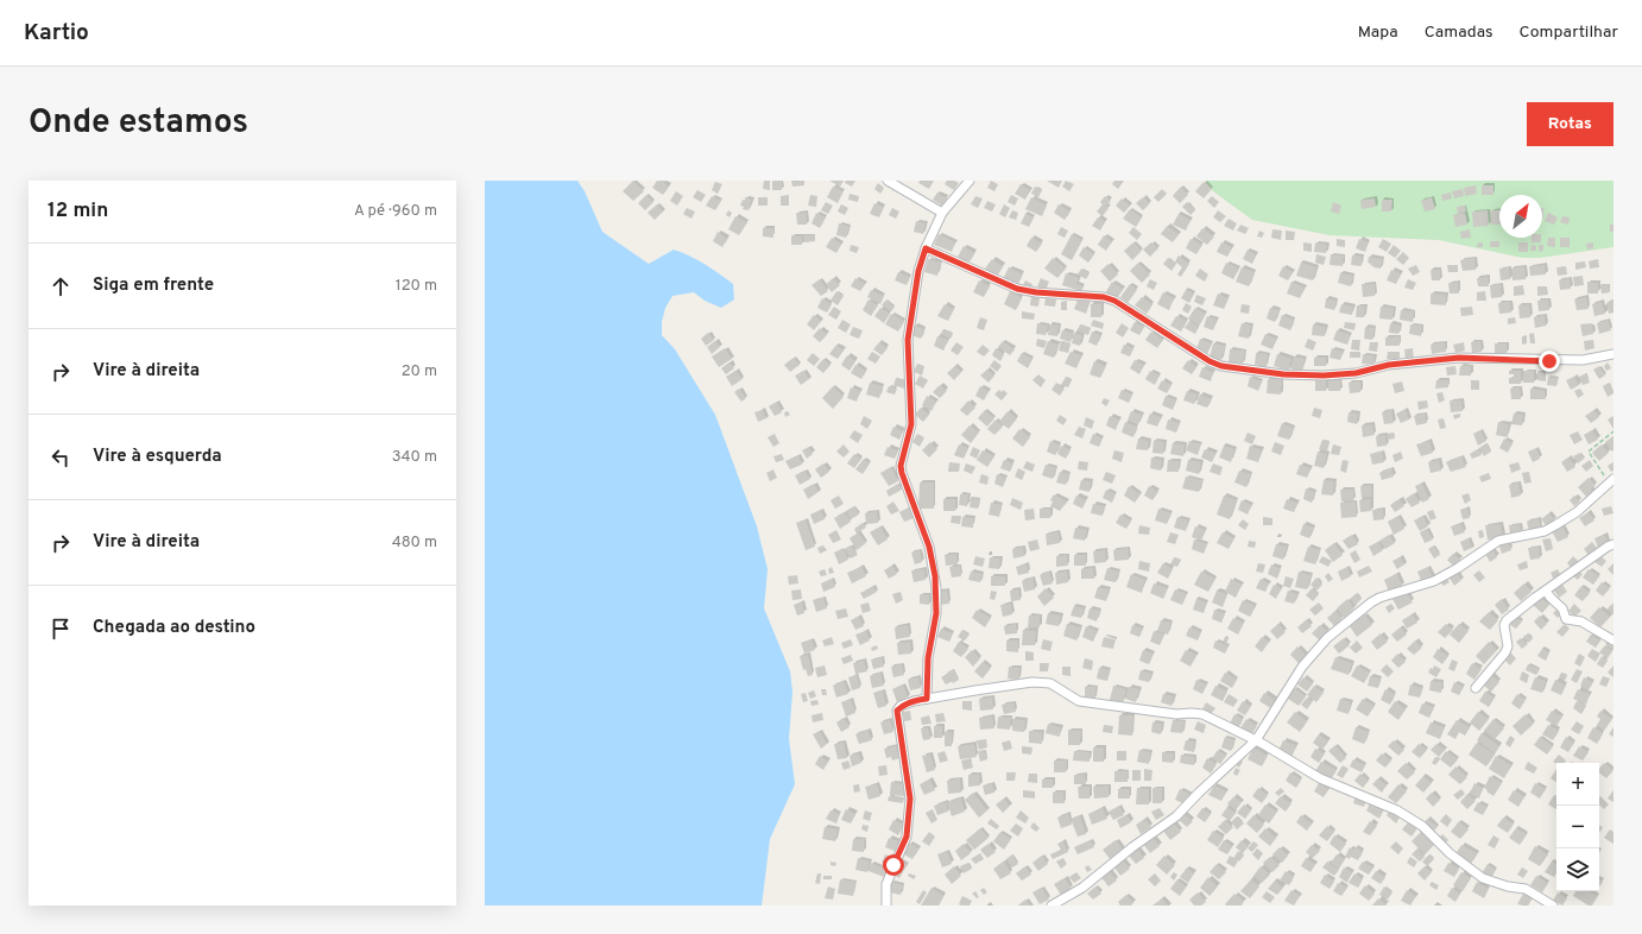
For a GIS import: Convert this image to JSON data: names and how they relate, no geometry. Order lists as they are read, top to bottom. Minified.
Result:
{"north":"top right","page":{"header":"Kartio","nav":["Mapa","Camadas","Compartilhar"],"title":"Onde estamos","buttons":"Rotas","heading":["12 min","A pé · 960 m"],"list":[["Siga em frente","120 m"],["Vire à direita","20 m"],["Vire à esquerda","340 m"],["Vire à direita","480 m"],"Chegada ao destino"],"map_buttons":["+","−"]}}
